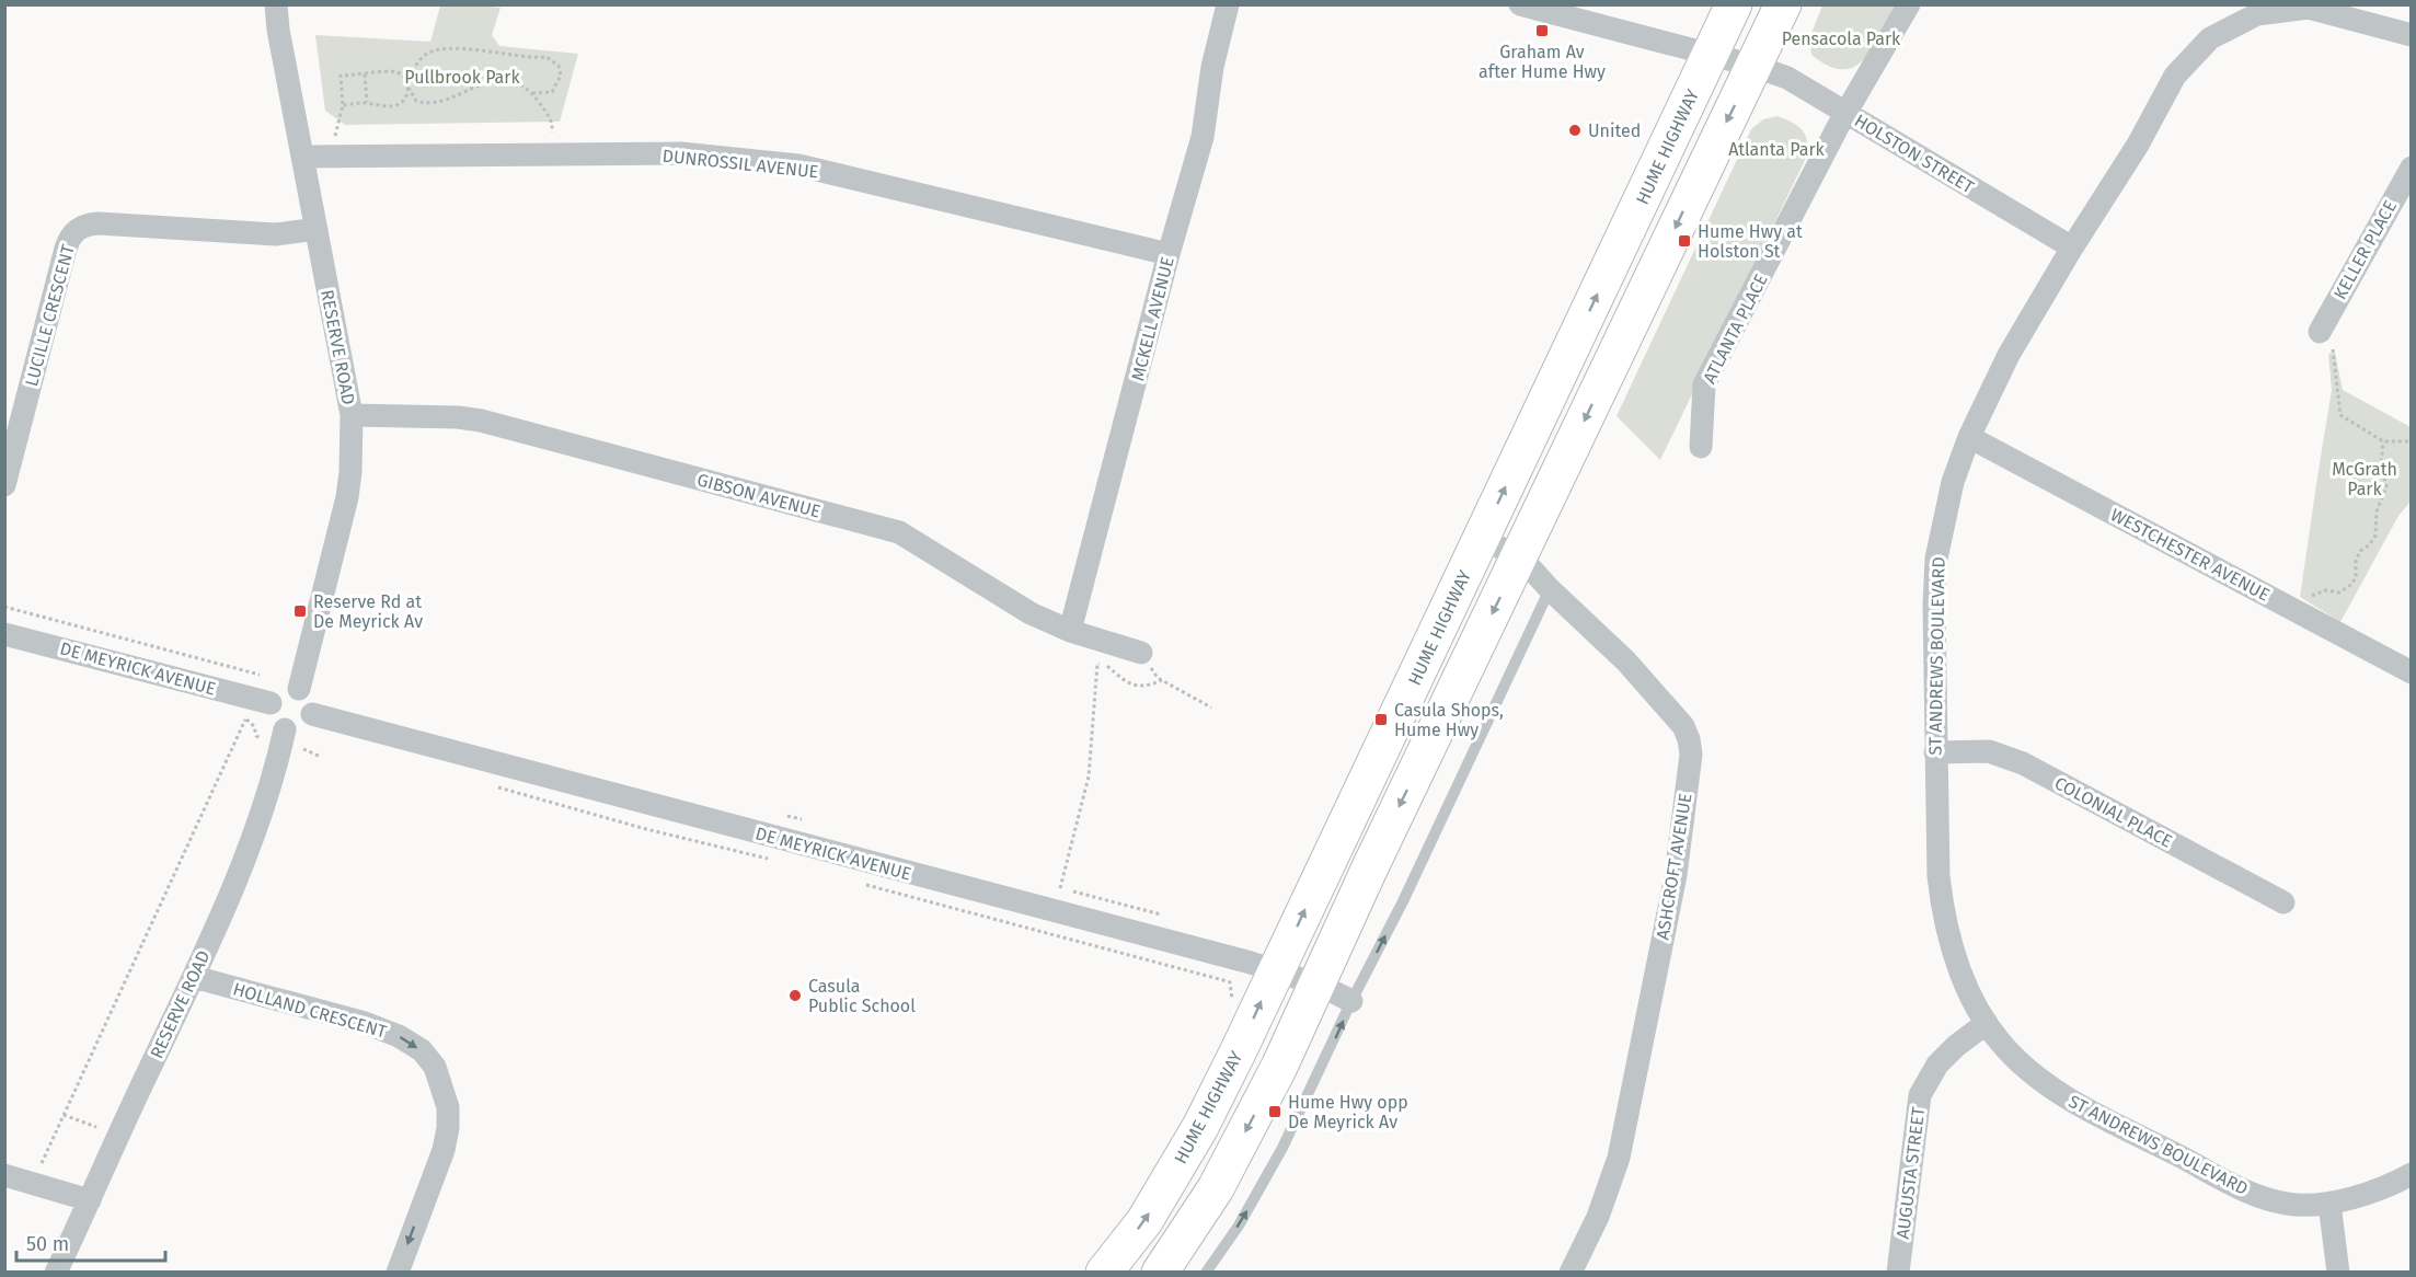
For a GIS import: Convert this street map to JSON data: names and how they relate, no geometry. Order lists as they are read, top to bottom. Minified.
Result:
{"streets":{"highway":["HUME HIGHWAY"],"street":["HOLSTON STREET","DUNROSSIL AVENUE","KELLER PLACE","LUCILLE CRESCENT","MCKELL AVENUE","ATLANTA PLACE","RESERVE ROAD","GIBSON AVENUE","WESTCHESTER AVENUE","ST ANDREWS BOULEVARD","DE MEYRICK AVENUE","COLONIAL PLACE","ASHCROFT AVENUE","HOLLAND CRESCENT","AUGUSTA STREET"]},"crossings":[["HUME HIGHWAY","HOLSTON STREET"],["HUME HIGHWAY","DE MEYRICK AVENUE"],["HUME HIGHWAY","ASHCROFT AVENUE"],["HOLSTON STREET","ATLANTA PLACE"],["HOLSTON STREET","ST ANDREWS BOULEVARD"],["DUNROSSIL AVENUE","MCKELL AVENUE"],["DUNROSSIL AVENUE","RESERVE ROAD"],["LUCILLE CRESCENT","RESERVE ROAD"],["MCKELL AVENUE","GIBSON AVENUE"],["RESERVE ROAD","GIBSON AVENUE"],["RESERVE ROAD","DE MEYRICK AVENUE"],["RESERVE ROAD","HOLLAND CRESCENT"],["WESTCHESTER AVENUE","ST ANDREWS BOULEVARD"],["ST ANDREWS BOULEVARD","COLONIAL PLACE"],["ST ANDREWS BOULEVARD","AUGUSTA STREET"]],"parks":["Pensacola Park","Pullbrook Park","Atlanta Park","McGrath Park"],"places":{"transit":["Graham Av after Hume Hwy","Hume Hwy at Holston St","Reserve Rd at De Meyrick Av","Casula Shops, Hume Hwy","Hume Hwy opp De Meyrick Av"],"other":["United","Casula Public School"]},"scale_bar":"50 m"}
